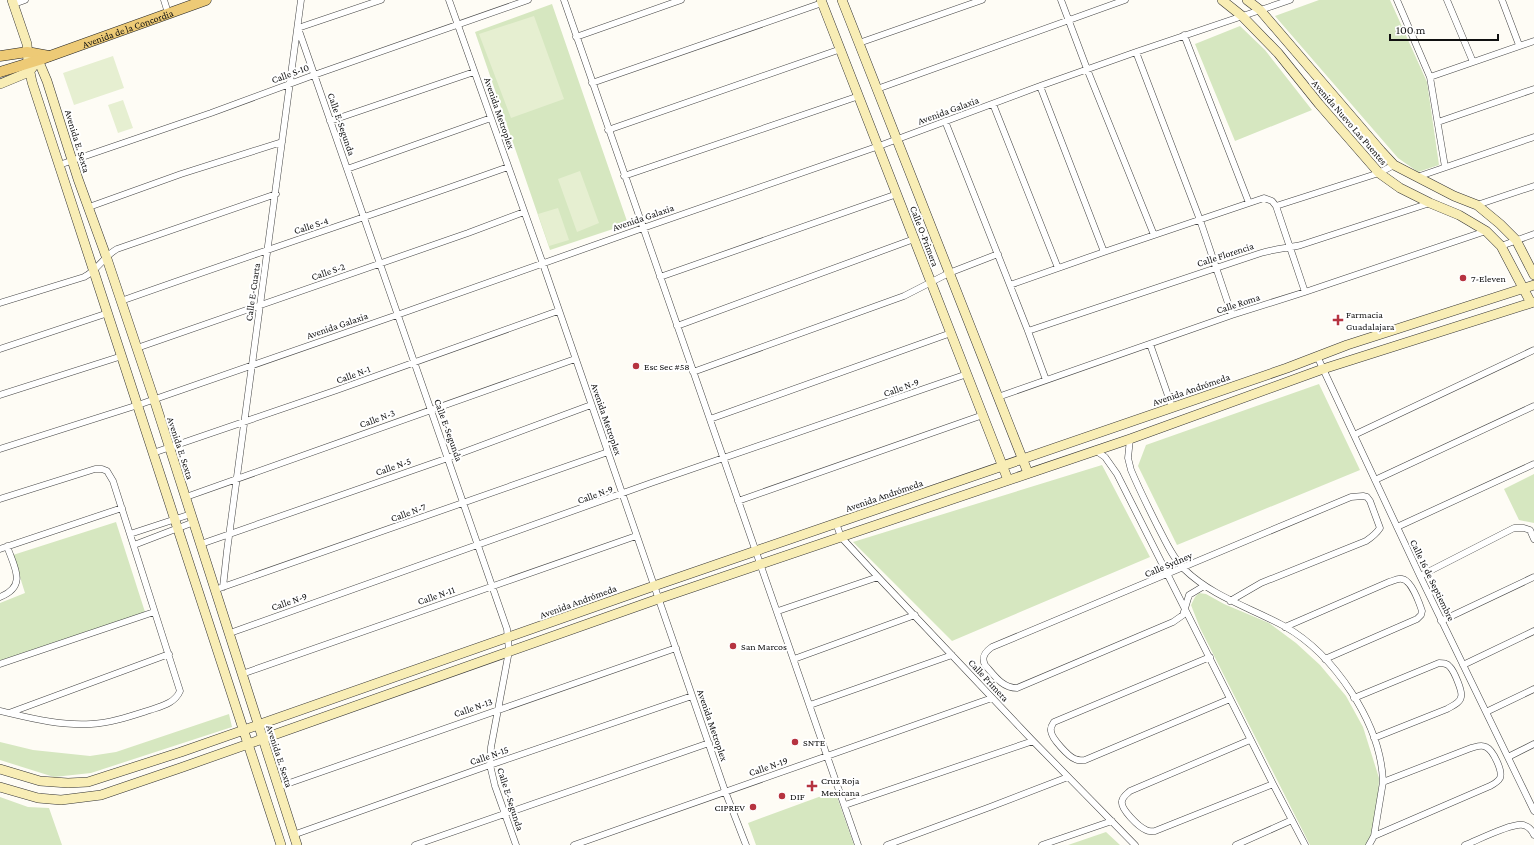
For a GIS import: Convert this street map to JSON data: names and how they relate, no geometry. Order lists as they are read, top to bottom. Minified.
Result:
{"streets":{"main road":["Avenida de la Concordia"],"street":["Calle S-10","Avenida Galaxia","Avenida Metroplex","Avenida Nuevo Las Puentes","Calle E-Segunda","Avenida E. Sexta","Calle S-4","Calle O-Primera","Calle Florencia","Calle S-2","Calle E-Cuarta","Calle Roma","Calle N-1","Calle N-9","Avenida Andrómeda","Calle N-3","Calle N-5","Calle N-7","Calle Sydney","Calle 16 de Septiembre","Calle N-11","Calle Primera","Calle N-13","Calle N-15","Calle N-19"]},"crossings":[["Avenida de la Concordia","Avenida E. Sexta"],["Calle S-10","Avenida Metroplex"],["Calle S-10","Calle E-Segunda"],["Calle S-10","Avenida E. Sexta"],["Calle S-10","Calle E-Cuarta"],["Avenida Galaxia","Avenida Metroplex"],["Avenida Galaxia","Avenida Nuevo Las Puentes"],["Avenida Galaxia","Calle E-Segunda"],["Avenida Galaxia","Avenida E. Sexta"],["Avenida Galaxia","Calle O-Primera"],["Avenida Galaxia","Calle E-Cuarta"],["Avenida Metroplex","Calle S-4"],["Avenida Metroplex","Calle S-2"],["Avenida Metroplex","Calle N-1"],["Avenida Metroplex","Calle N-9"],["Avenida Metroplex","Avenida Andrómeda"],["Avenida Metroplex","Calle N-3"],["Avenida Metroplex","Calle N-5"],["Avenida Metroplex","Calle N-7"],["Avenida Metroplex","Calle N-11"],["Avenida Metroplex","Calle N-13"],["Avenida Metroplex","Calle N-15"],["Avenida Metroplex","Calle N-19"],["Avenida Nuevo Las Puentes","Calle Florencia"],["Avenida Nuevo Las Puentes","Calle Roma"],["Avenida Nuevo Las Puentes","Avenida Andrómeda"],["Calle E-Segunda","Calle S-4"],["Calle E-Segunda","Calle S-2"],["Calle E-Segunda","Calle E-Cuarta"],["Calle E-Segunda","Calle N-1"],["Calle E-Segunda","Calle N-9"],["Calle E-Segunda","Avenida Andrómeda"],["Calle E-Segunda","Calle N-3"],["Calle E-Segunda","Calle N-5"],["Calle E-Segunda","Calle N-7"],["Calle E-Segunda","Calle N-11"],["Calle E-Segunda","Calle N-13"],["Calle E-Segunda","Calle N-15"],["Avenida E. Sexta","Calle S-4"],["Avenida E. Sexta","Calle S-2"],["Avenida E. Sexta","Calle E-Cuarta"],["Avenida E. Sexta","Calle N-1"],["Avenida E. Sexta","Calle N-9"],["Avenida E. Sexta","Avenida Andrómeda"],["Avenida E. Sexta","Calle N-3"],["Avenida E. Sexta","Calle N-5"],["Avenida E. Sexta","Calle N-7"],["Avenida E. Sexta","Calle N-11"],["Avenida E. Sexta","Calle N-13"],["Avenida E. Sexta","Calle N-15"],["Calle S-4","Calle E-Cuarta"],["Calle O-Primera","Calle Roma"],["Calle O-Primera","Calle N-9"],["Calle O-Primera","Avenida Andrómeda"],["Calle S-2","Calle E-Cuarta"],["Calle E-Cuarta","Calle N-1"],["Calle E-Cuarta","Calle N-3"],["Calle E-Cuarta","Calle N-5"],["Calle E-Cuarta","Calle N-7"],["Avenida Andrómeda","Calle 16 de Septiembre"],["Avenida Andrómeda","Calle Primera"],["Calle Primera","Calle N-19"]],"places":{"other":["7-Eleven","Esc Sec #58","San Marcos","SNTE","DIF","CIPREV"],"health":["Farmacia Guadalajara","Cruz Roja Mexicana"]},"scale_bar":"100 m"}
